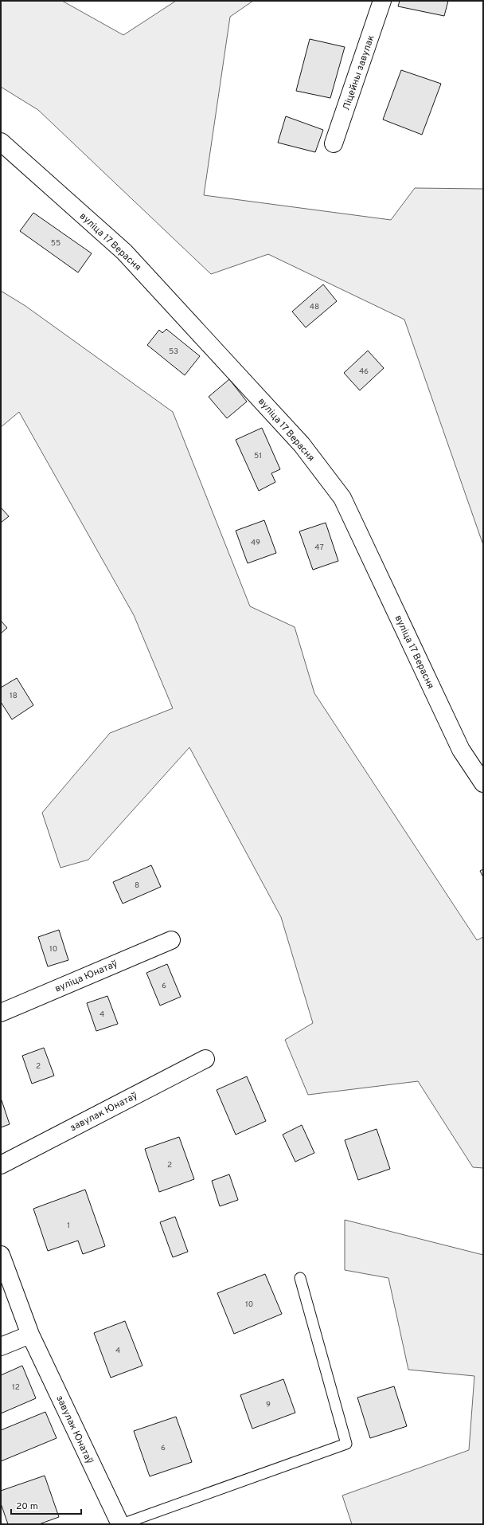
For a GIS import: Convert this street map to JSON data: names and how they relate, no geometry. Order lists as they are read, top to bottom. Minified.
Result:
{"streets":{"street":["Ліцейны завулак","вуліца 17 Верасня","вуліца Юнатаў","завулак Юнатаў"]},"house_numbers":["55","48","53","46","51","49","47","18","8","10","6","4","2","2","1","10","4","12","9","6"],"scale_bar":"20 m"}
